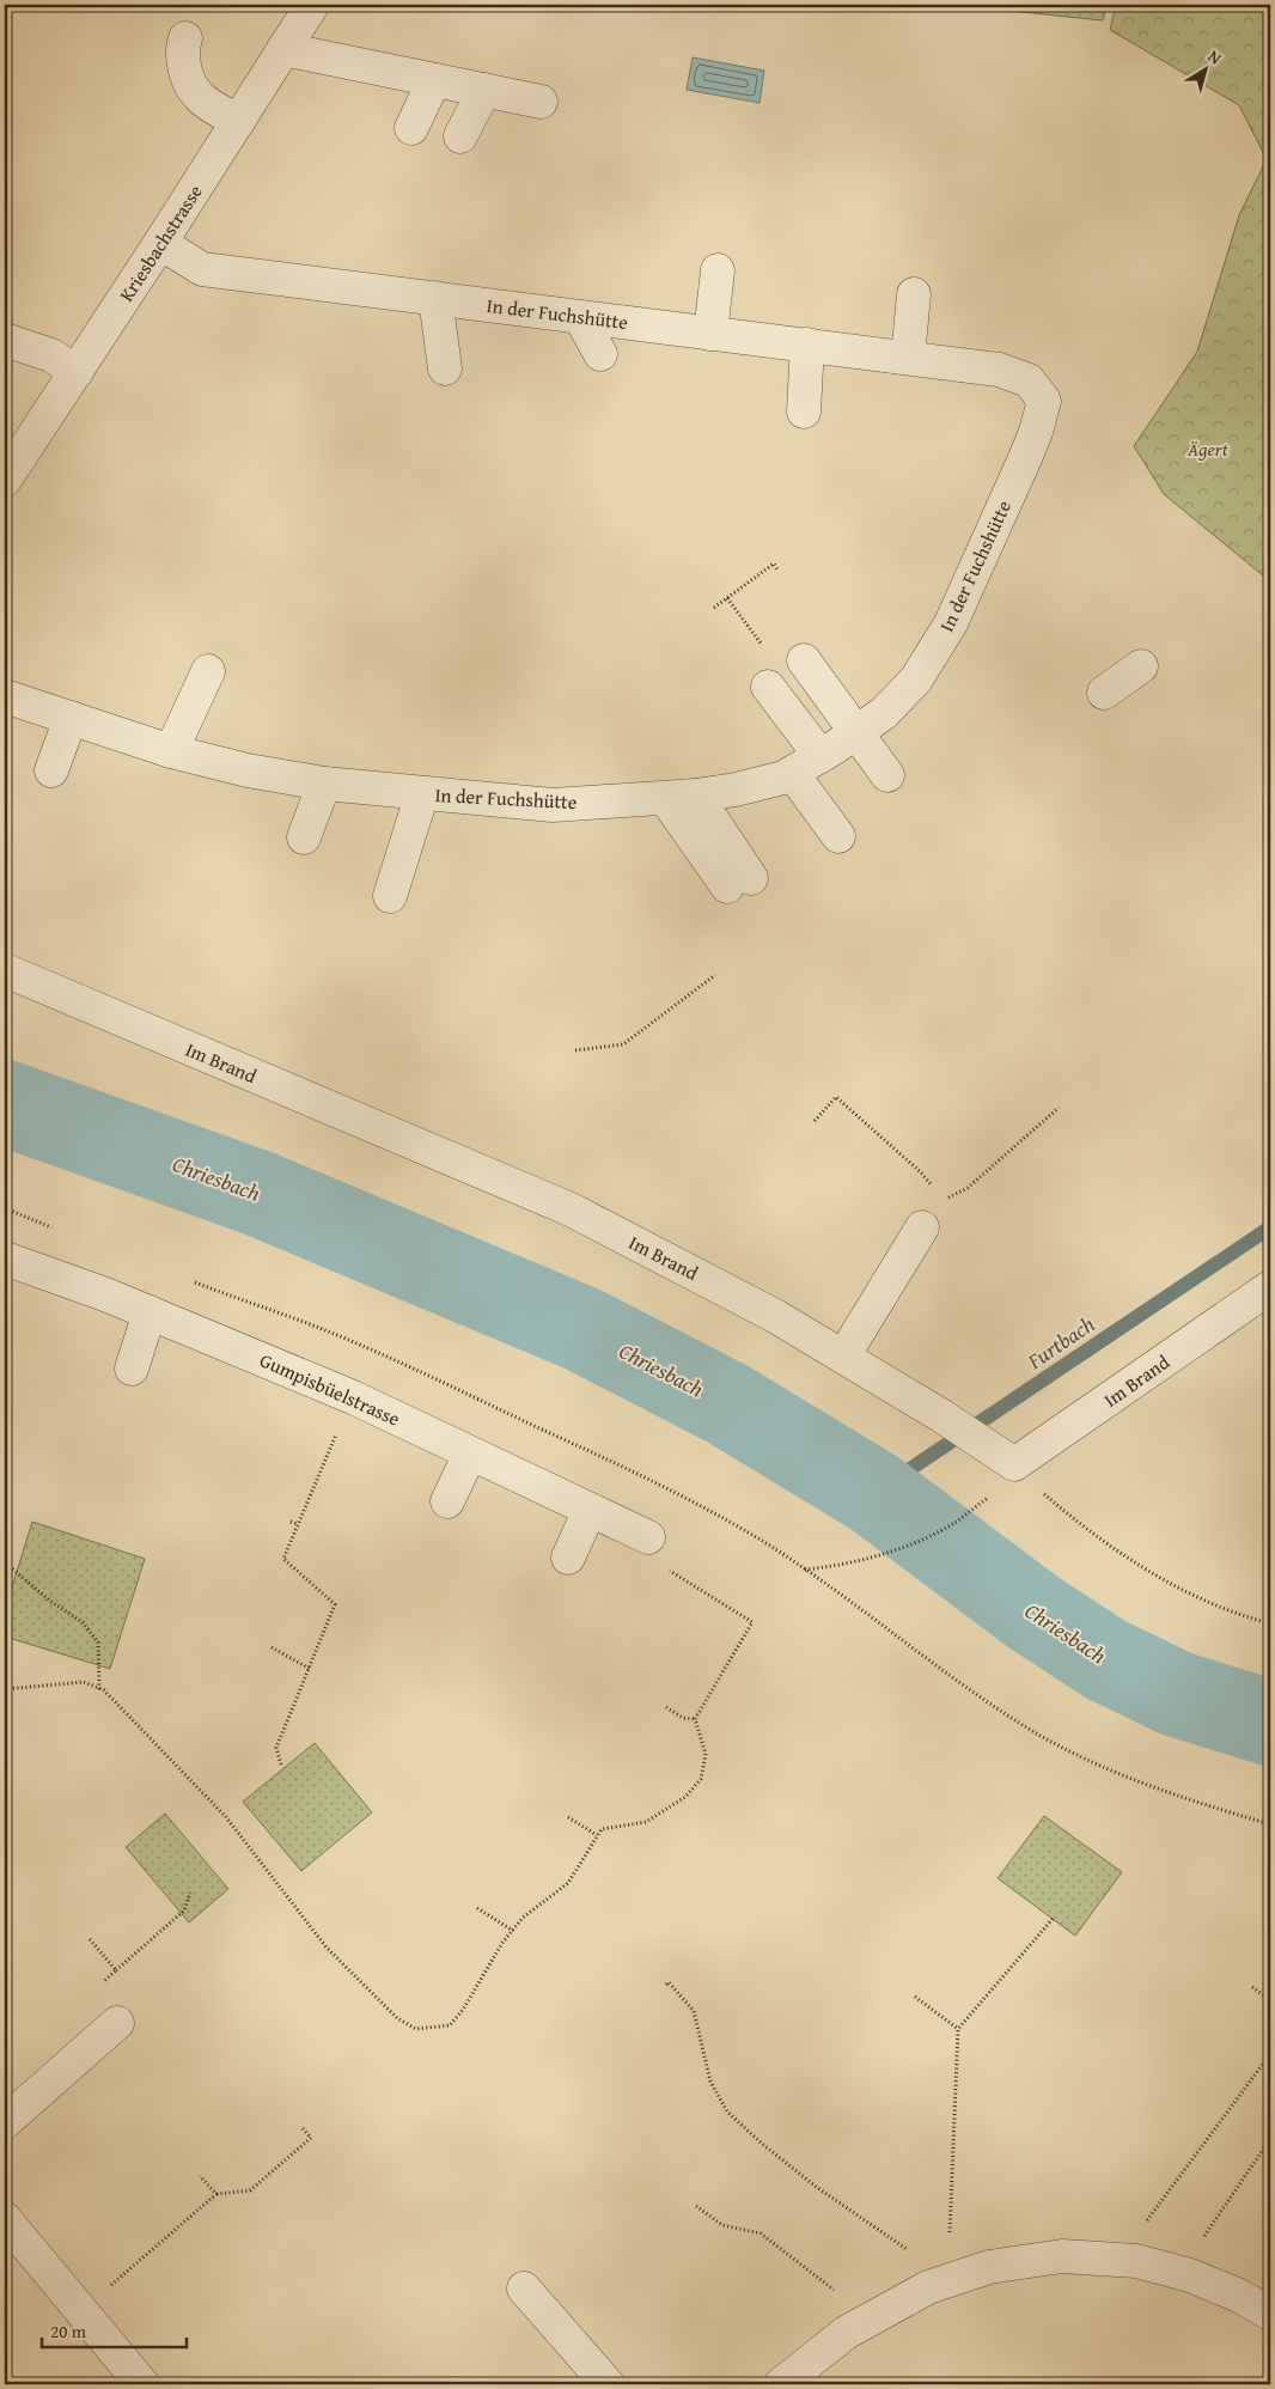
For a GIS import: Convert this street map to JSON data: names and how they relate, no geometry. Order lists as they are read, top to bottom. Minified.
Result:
{"streets":{"street":["Kriesbachstrasse","In der Fuchshütte","Im Brand","Gumpisbüelstrasse"]},"crossings":[["Kriesbachstrasse","In der Fuchshütte"]],"water":["Chriesbach","Furtbach"],"parks":["Ägert"],"scale_bar":"20 m","north":"top right"}
